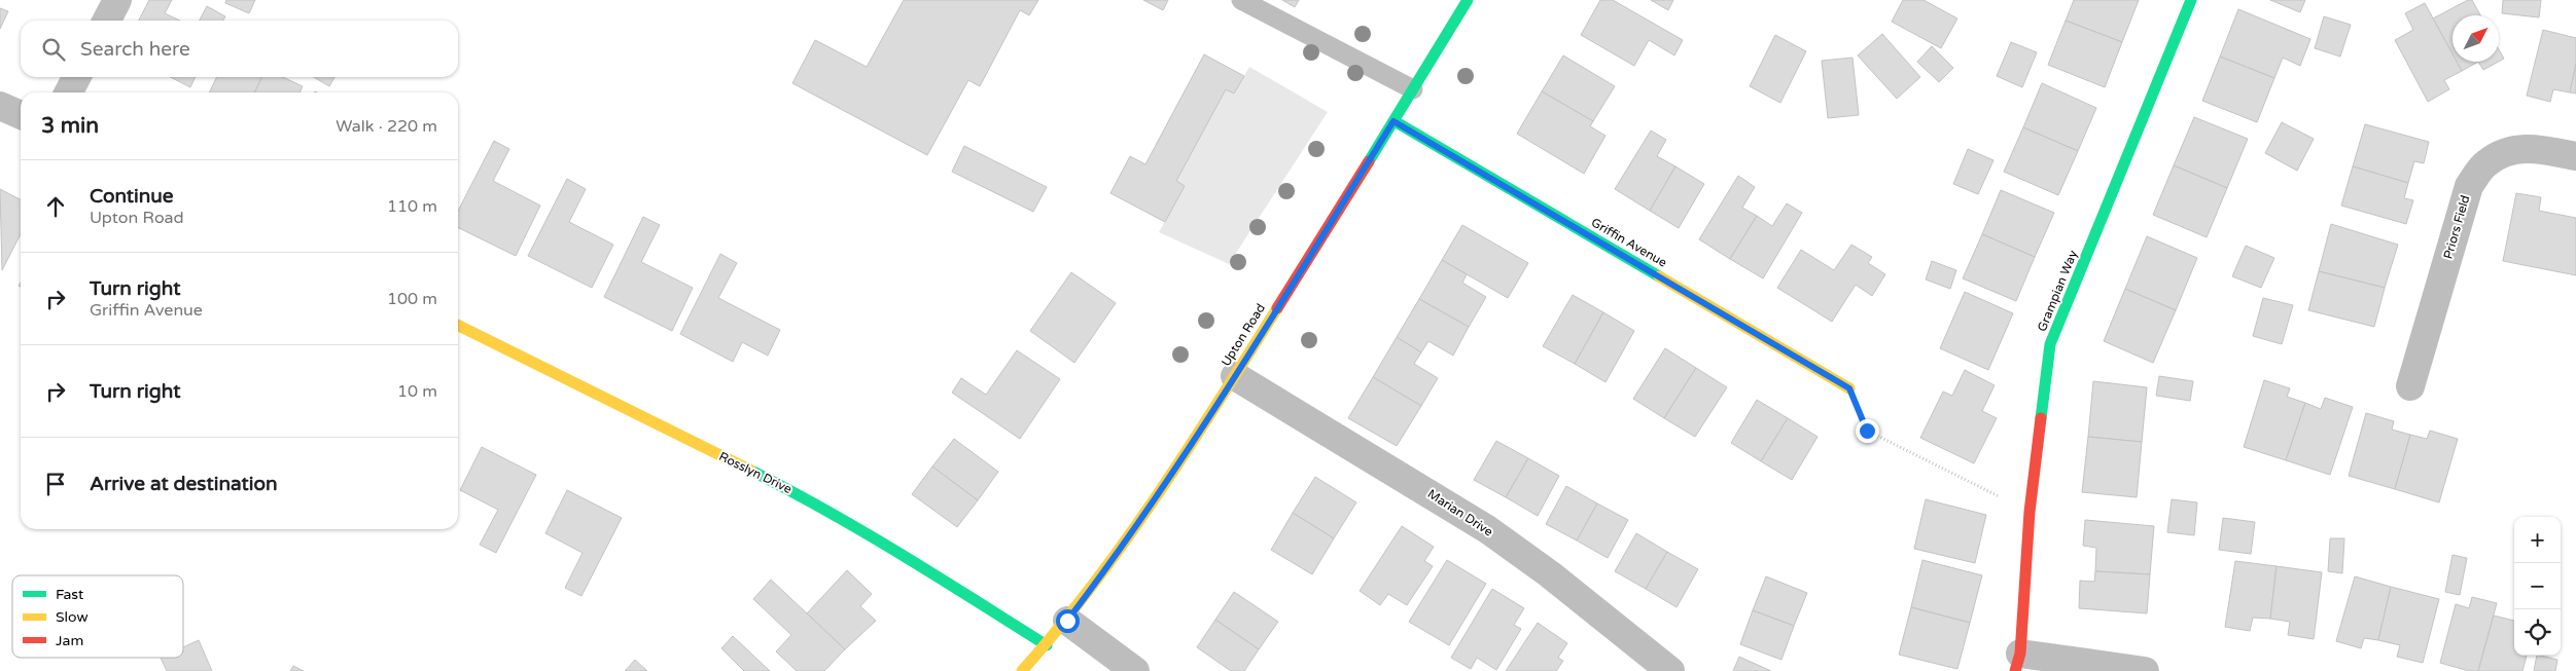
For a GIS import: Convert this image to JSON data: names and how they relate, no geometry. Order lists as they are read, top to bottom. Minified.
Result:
{"streets":{"street":["Priors Field","Griffin Avenue","Grampian Way","Upton Road","Rosslyn Drive","Marian Drive"]},"crossings":[["Griffin Avenue","Upton Road"],["Upton Road","Rosslyn Drive"],["Upton Road","Marian Drive"]],"legend":["Fast","Slow","Jam"],"north":"top right","page":{"search":"Search here","heading":["3 min","Walk · 220 m"],"list":[["Continue","Upton Road","110 m"],["Turn right","Griffin Avenue","100 m"],["Turn right","10 m"],"Arrive at destination"],"map_buttons":["+","−"]}}
